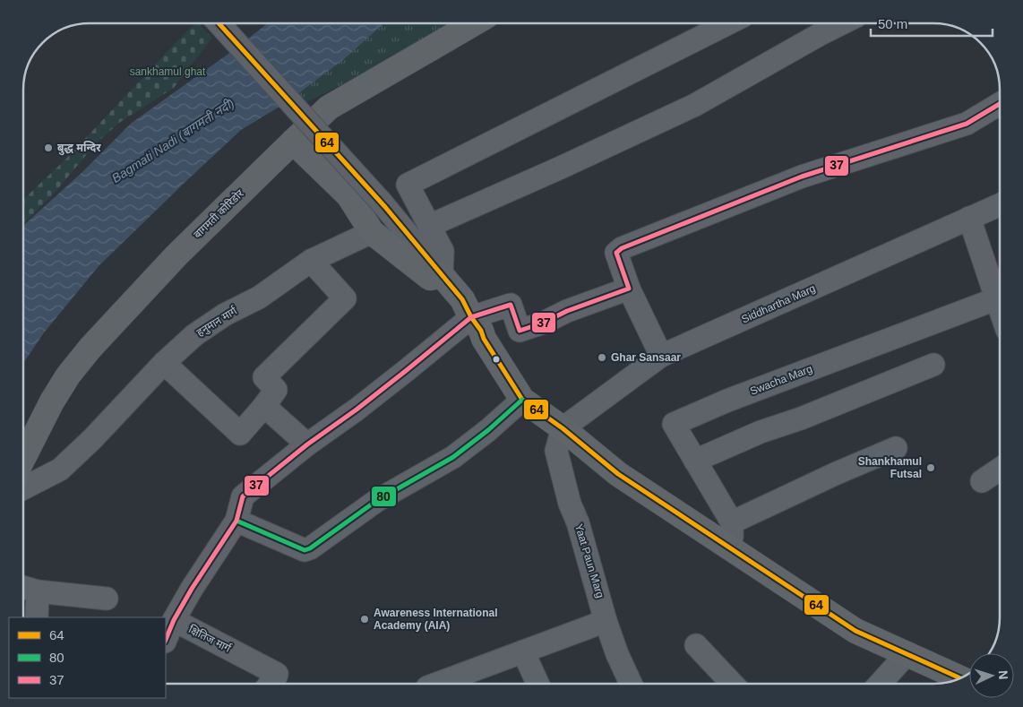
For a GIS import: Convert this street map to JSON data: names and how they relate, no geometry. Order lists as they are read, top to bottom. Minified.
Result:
{"streets":{"main road":["बागमती कोरिडोर"],"street":["Siddhartha Marg","हनुमान मार्ग","Swacha Marg","Yaat Paun Marg","क्षितिज मार्ग"]},"crossings":[["Siddhartha Marg","Yaat Paun Marg"]],"water":["Bagmati Nadi (बागमती नदी)"],"parks":["sankhamul ghat"],"places":["बुद्ध मन्दिर","Ghar Sansaar","Shankhamul Futsal","Awareness International Academy (AIA)"],"lines":["transit line 64","transit line 37","transit line 80"],"legend":["64","80","37"],"scale_bar":"50 m","north":"right"}
